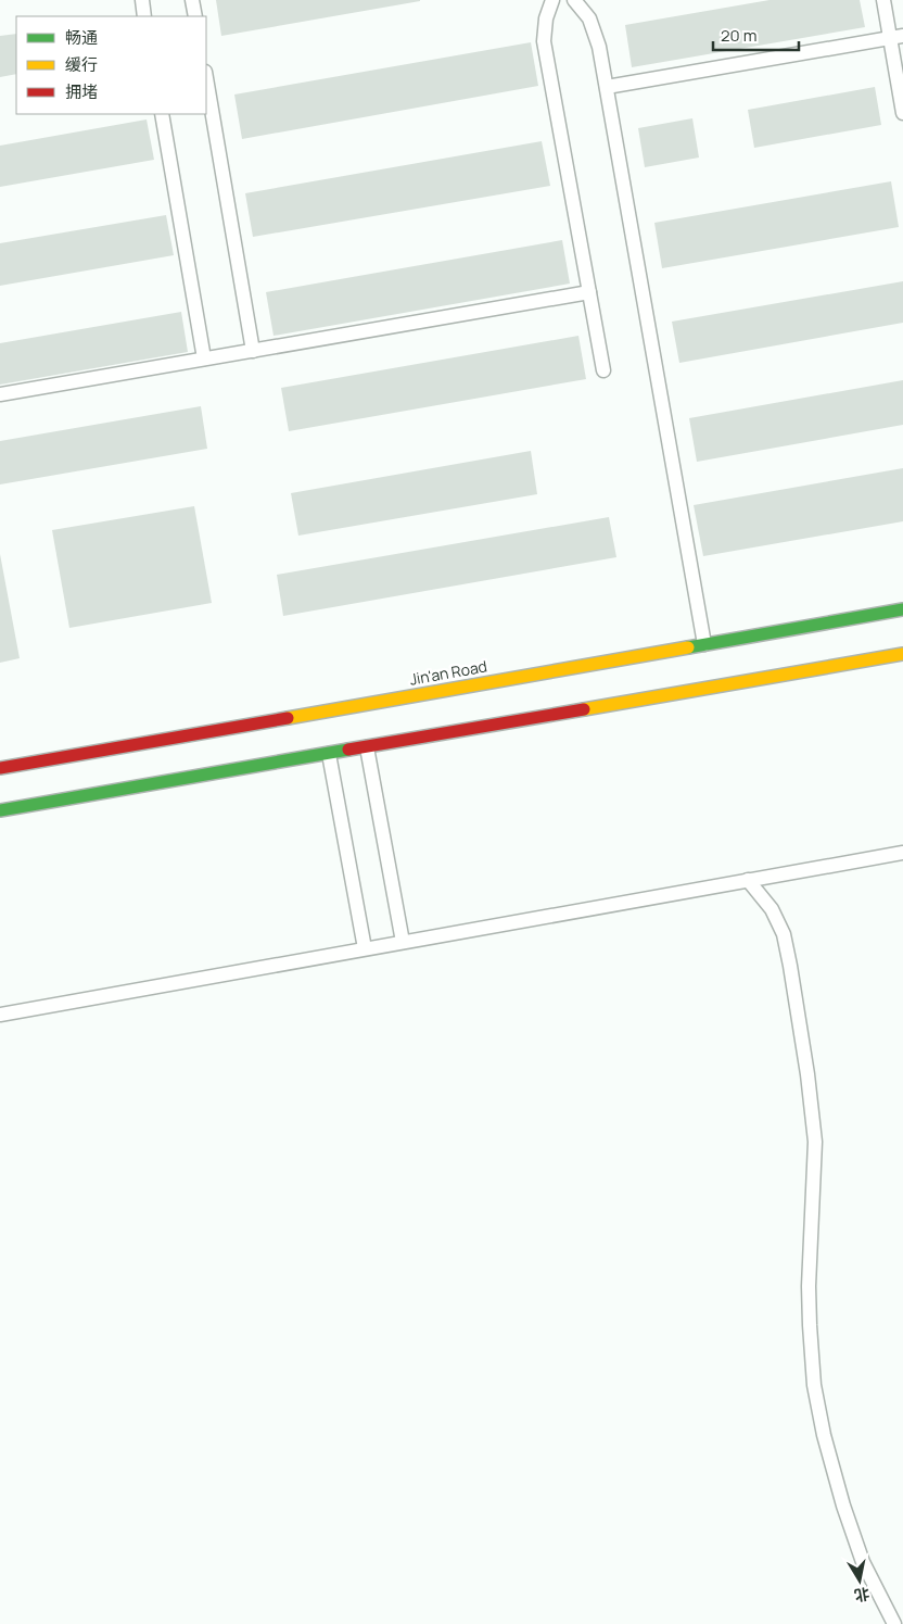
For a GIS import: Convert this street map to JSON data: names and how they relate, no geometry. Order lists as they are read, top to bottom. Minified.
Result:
{"streets":{"main road":["Jin'an Road"]},"legend":["畅通","缓行","拥堵"],"scale_bar":"20 m","north":"bottom"}
